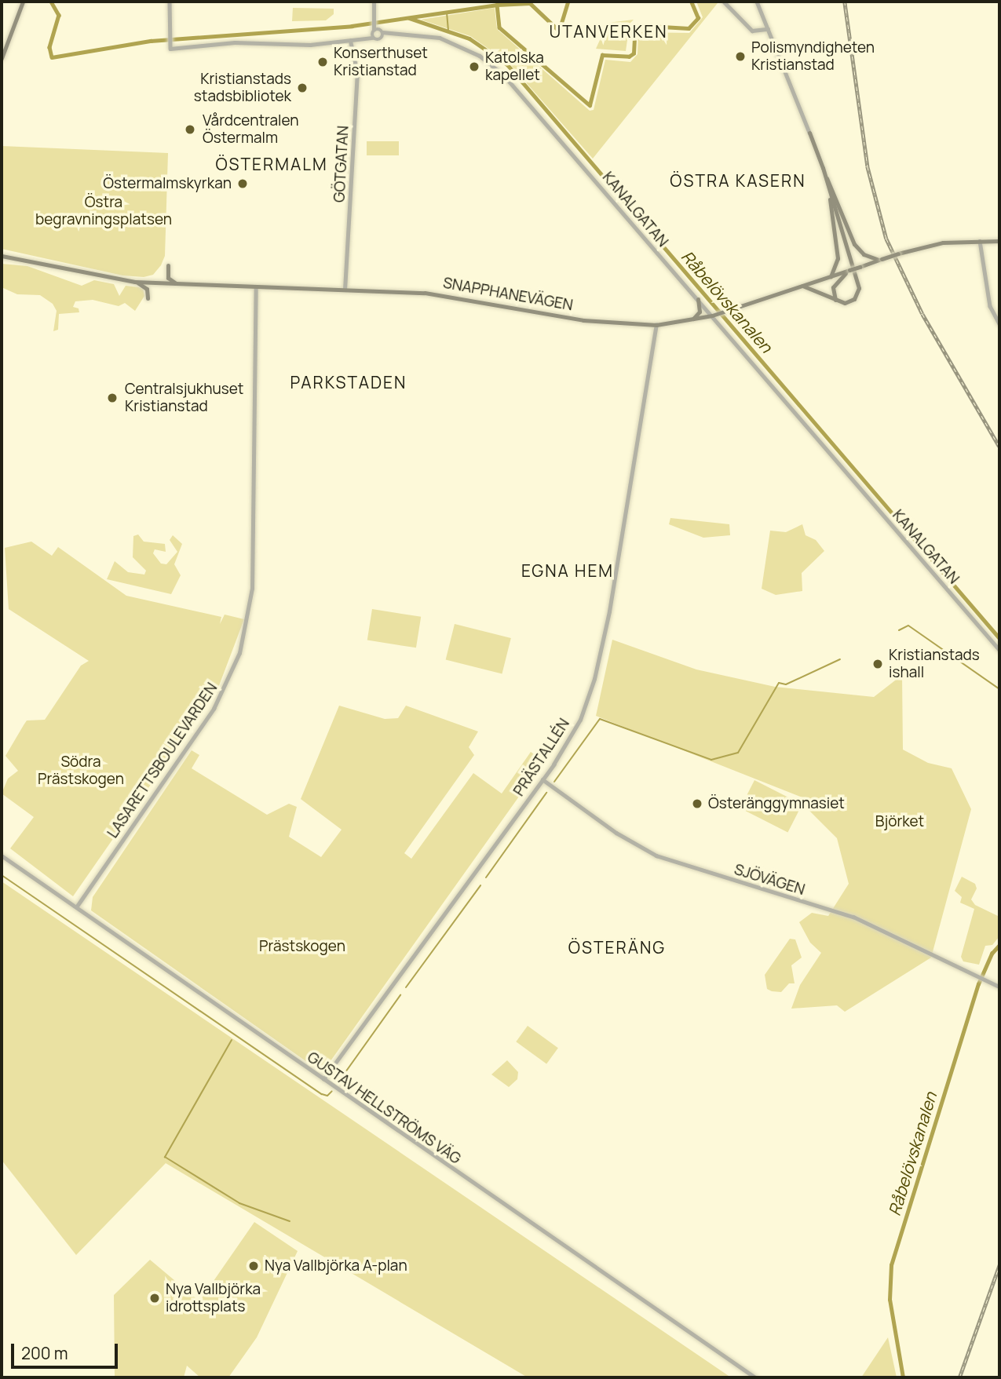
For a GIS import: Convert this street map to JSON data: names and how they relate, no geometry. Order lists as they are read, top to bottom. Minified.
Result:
{"streets":{"main road":["SNAPPHANEVÄGEN"],"street":["GÖTGATAN","KANALGATAN","PRÄSTALLÉN","LASARETTSBOULEVARDEN","SJÖVÄGEN","GUSTAV HELLSTRÖMS VÄG"]},"crossings":[["GÖTGATAN","SNAPPHANEVÄGEN"],["KANALGATAN","SNAPPHANEVÄGEN"],["SNAPPHANEVÄGEN","PRÄSTALLÉN"],["SNAPPHANEVÄGEN","LASARETTSBOULEVARDEN"],["PRÄSTALLÉN","SJÖVÄGEN"],["PRÄSTALLÉN","GUSTAV HELLSTRÖMS VÄG"],["LASARETTSBOULEVARDEN","GUSTAV HELLSTRÖMS VÄG"]],"districts":["UTANVERKEN","ÖSTERMALM","ÖSTRA KASERN","PARKSTADEN","EGNA HEM","ÖSTERÄNG"],"water":["Råbelövskanalen"],"parks":["Östra begravningsplatsen","Södra Prästskogen","Björket","Prästskogen"],"places":["Polismyndigheten Kristianstad","Konserthuset Kristianstad","Katolska kapellet","Kristianstads stadsbibliotek","Vårdcentralen Östermalm","Östermalmskyrkan","Centralsjukhuset Kristianstad","Kristianstads ishall","Österänggymnasiet","Nya Vallbjörka A-plan","Nya Vallbjörka idrottsplats"],"scale_bar":"200 m"}
